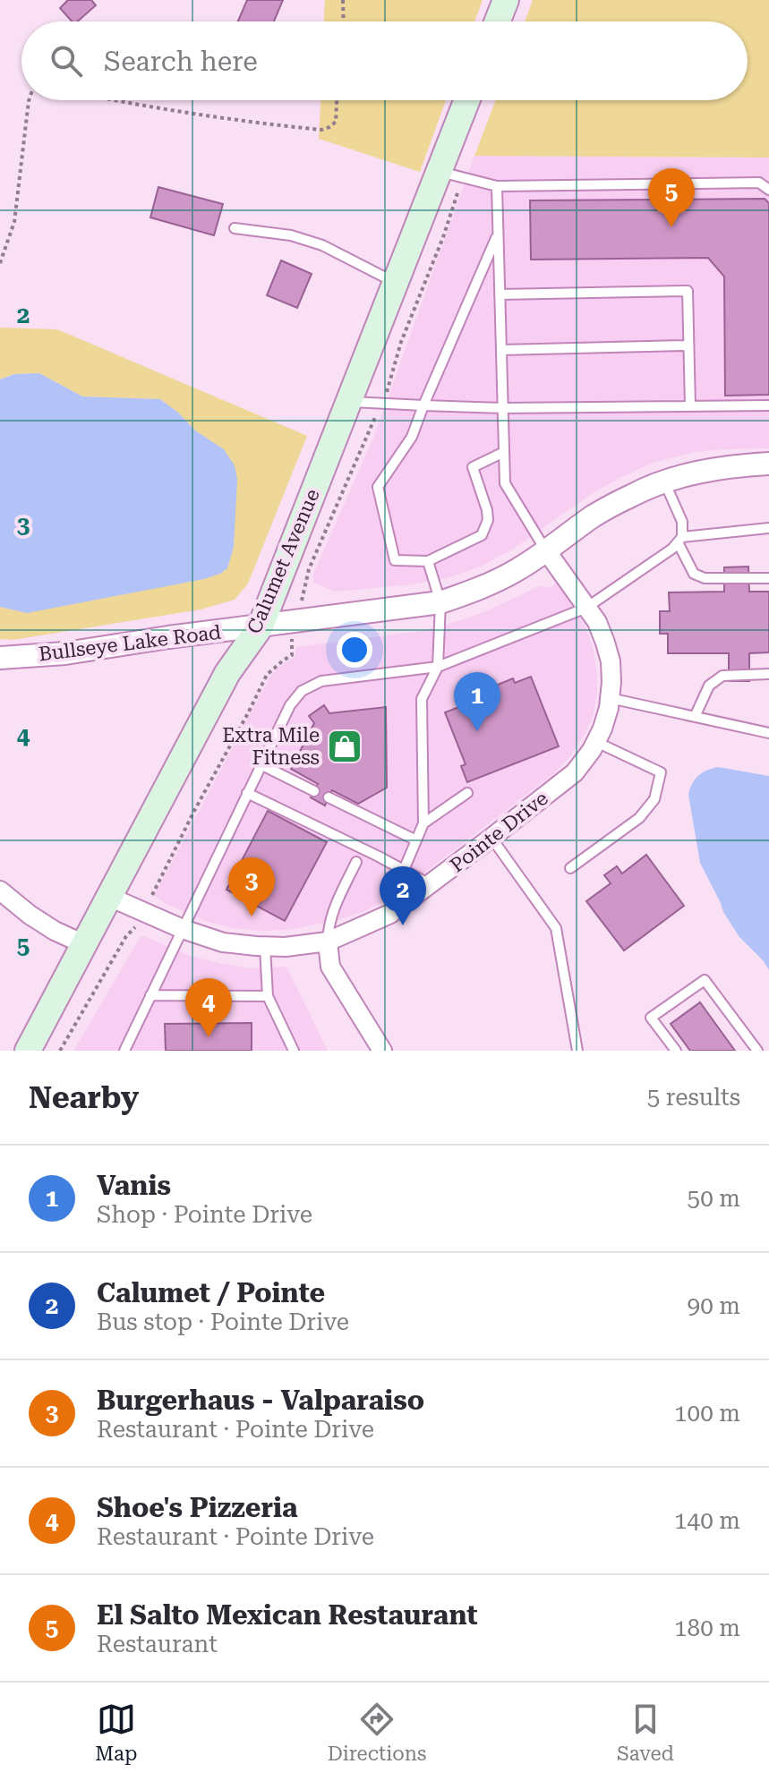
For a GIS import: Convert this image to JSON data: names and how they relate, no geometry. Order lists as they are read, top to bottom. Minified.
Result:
{"streets":{"main road":["Calumet Avenue"],"street":["Bullseye Lake Road","Pointe Drive"]},"crossings":[["Calumet Avenue","Bullseye Lake Road"],["Calumet Avenue","Pointe Drive"],["Bullseye Lake Road","Pointe Drive"]],"places":{"shop":["Extra Mile Fitness"]},"page":{"search":"Search here","pins":["5","1","3","2","4"],"heading":["Nearby","5 results"],"list":[{"mark":"1","name":"Vanis","note":"Shop · Pointe Drive","value":"50 m"},{"mark":"2","name":"Calumet / Pointe","note":"Bus stop · Pointe Drive","value":"90 m"},{"mark":"3","name":"Burgerhaus - Valparaiso","note":"Restaurant · Pointe Drive","value":"100 m"},{"mark":"4","name":"Shoe's Pizzeria","note":"Restaurant · Pointe Drive","value":"140 m"},{"mark":"5","name":"El Salto Mexican Restaurant","note":"Restaurant","value":"180 m"}],"nav":["Map","Directions","Saved"]},"grid":{"rows":["2","3","4","5"]}}
